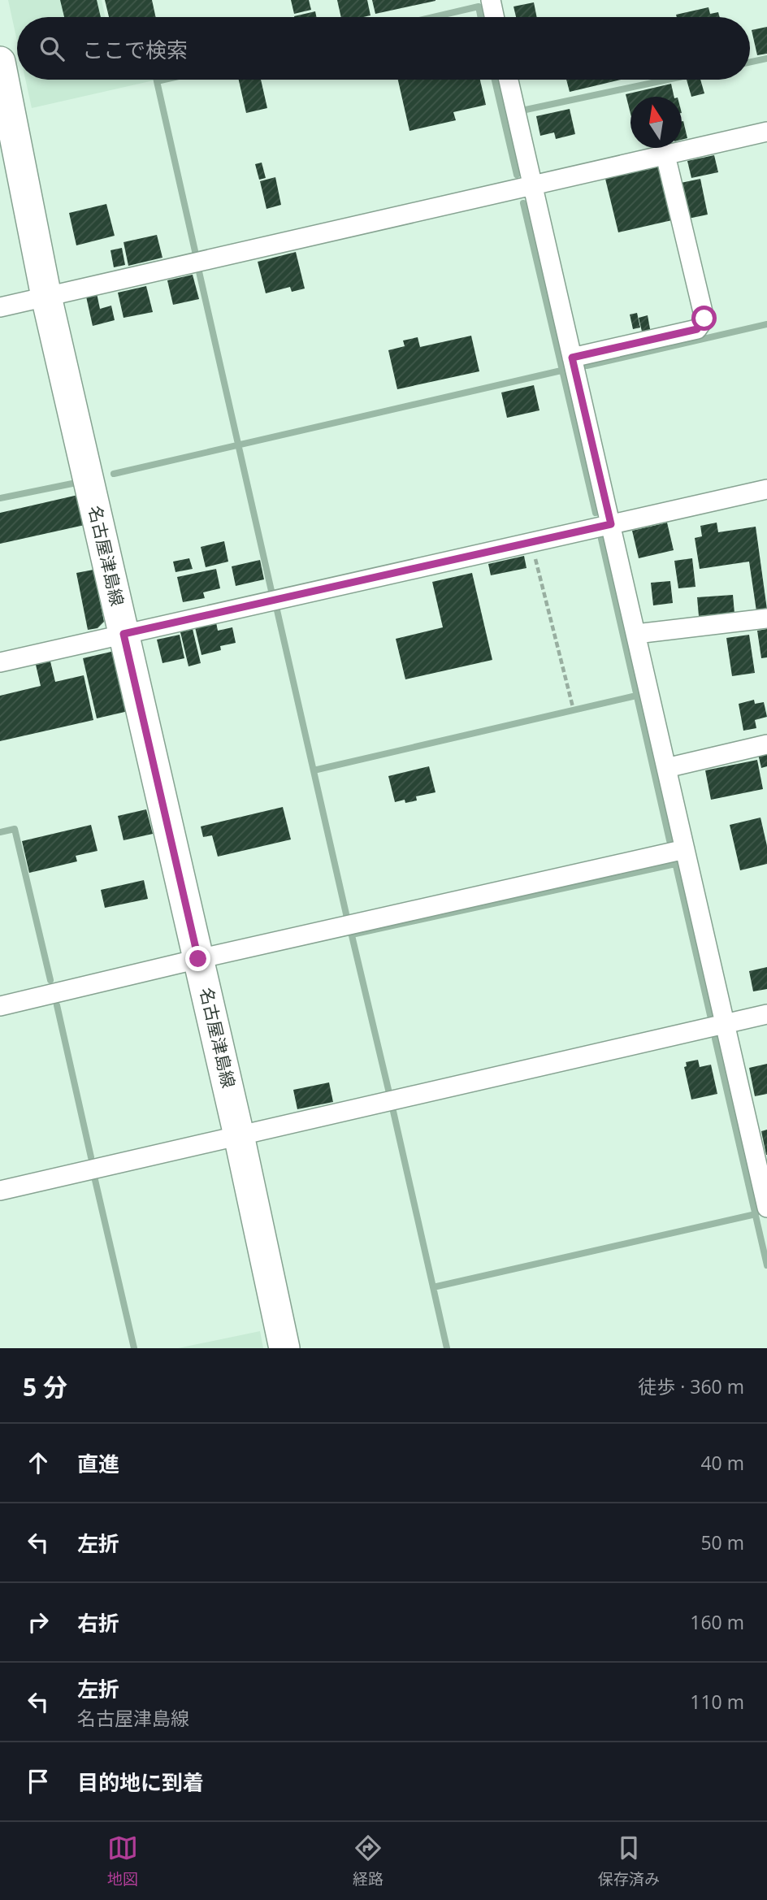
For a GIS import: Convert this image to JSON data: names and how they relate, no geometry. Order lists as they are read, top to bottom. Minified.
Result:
{"streets":{"main road":["名古屋津島線"]},"north":"top","page":{"search":"ここで検索","heading":["5 分","徒歩 · 360 m"],"list":[["直進","40 m"],["左折","50 m"],["右折","160 m"],["左折","名古屋津島線","110 m"],"目的地に到着"],"nav":["地図","経路","保存済み"]}}
